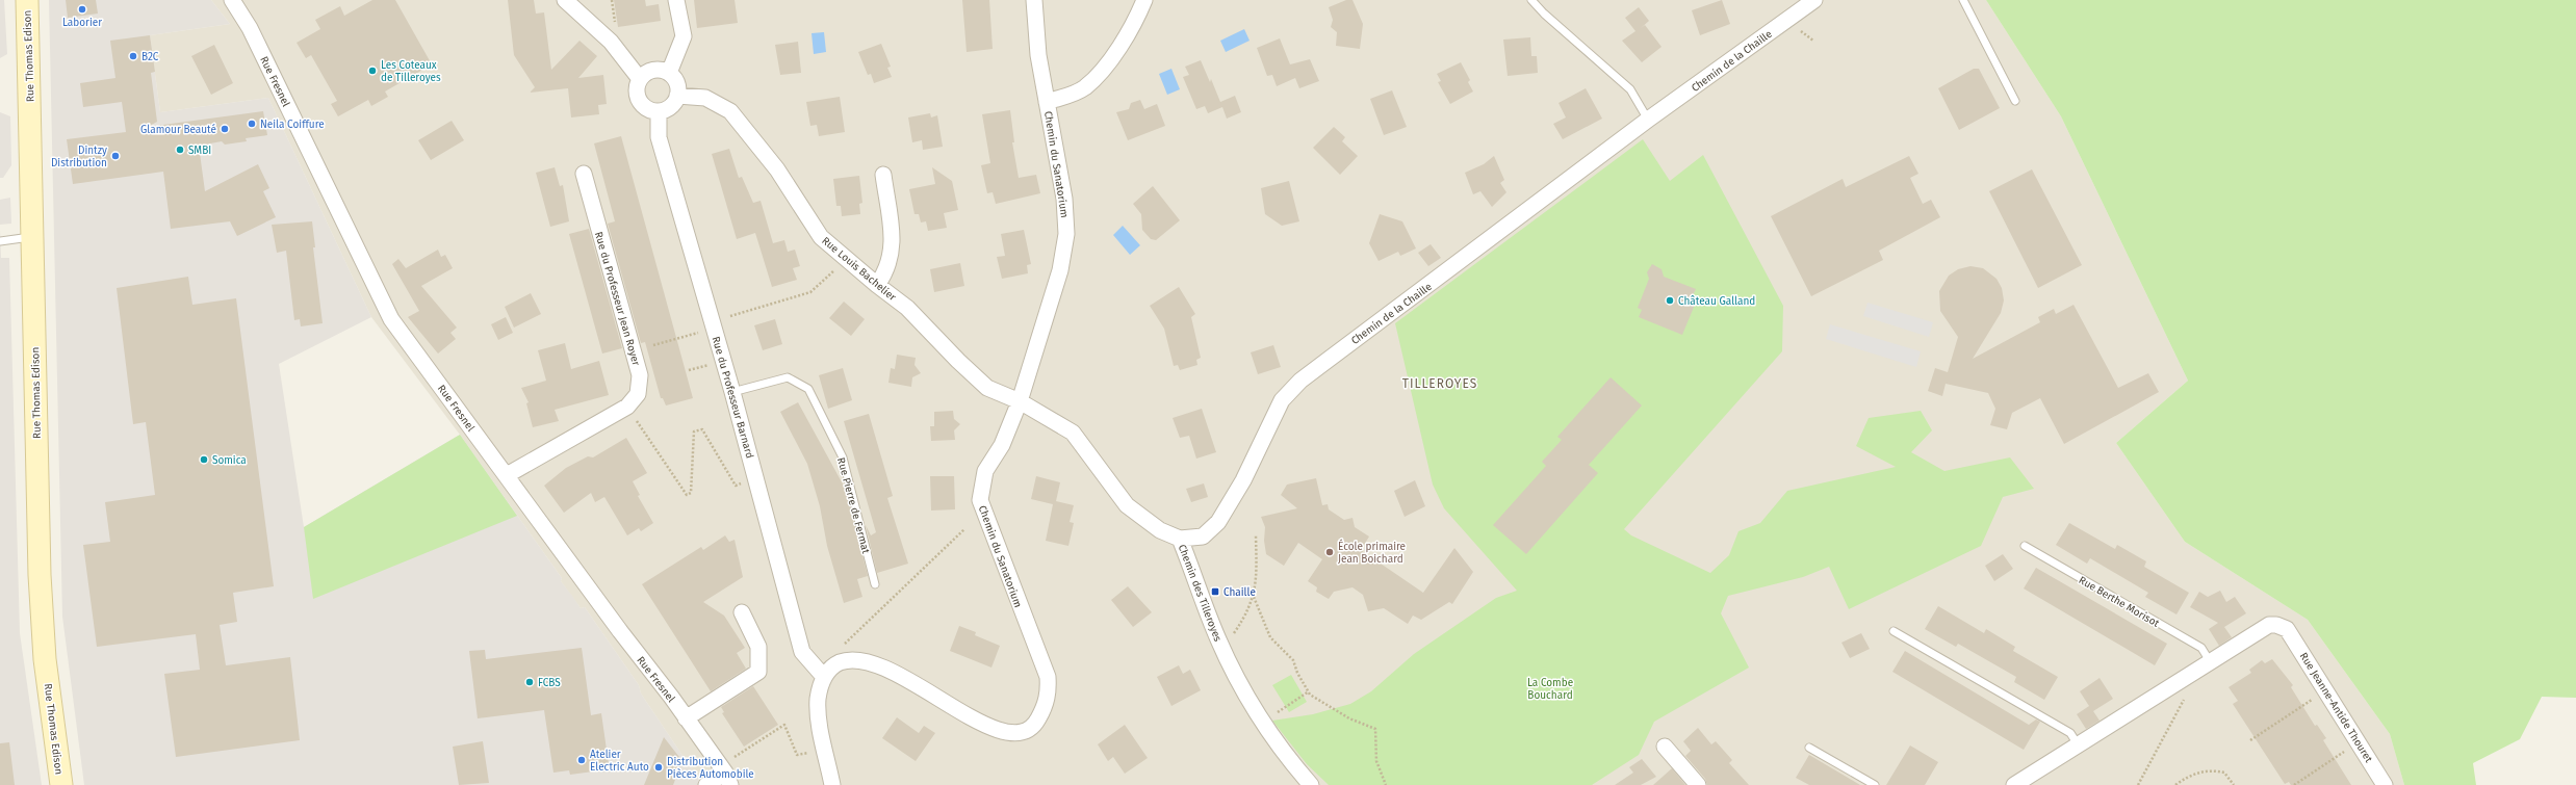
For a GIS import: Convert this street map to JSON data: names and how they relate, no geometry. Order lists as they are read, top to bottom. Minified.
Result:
{"streets":{"street":["Rue Thomas Edison","Chemin de la Chaille","Rue Fresnel","Chemin du Sanatorium","Rue Louis Bachelier","Rue du Professeur Jean Royer","Rue du Professeur Barnard","Chemin des Tilleroyes","Rue Jeanne-Antide Thouret"],"lane":["Rue Pierre de Fermat","Rue Berthe Morisot"]},"crossings":[["Chemin de la Chaille","Chemin des Tilleroyes"],["Rue Fresnel","Rue du Professeur Jean Royer"],["Chemin du Sanatorium","Rue Louis Bachelier"],["Chemin du Sanatorium","Rue du Professeur Barnard"],["Chemin du Sanatorium","Chemin des Tilleroyes"],["Rue Louis Bachelier","Rue du Professeur Barnard"],["Rue Louis Bachelier","Chemin des Tilleroyes"],["Rue du Professeur Barnard","Rue Pierre de Fermat"],["Rue Berthe Morisot","Rue Jeanne-Antide Thouret"]],"districts":["TILLEROYES"],"parks":["La Combe Bouchard"],"places":{"other":["Laborier","B2C","Les Coteaux de Tilleroyes","Neila Coiffure","Glamour Beauté","SMBI","Dintzy Distribution","Château Galland","Somica","École primaire Jean Boichard","FCBS","Atelier Electric Auto","Distribution Pièces Automobile"],"transit":["Chaille"]}}
